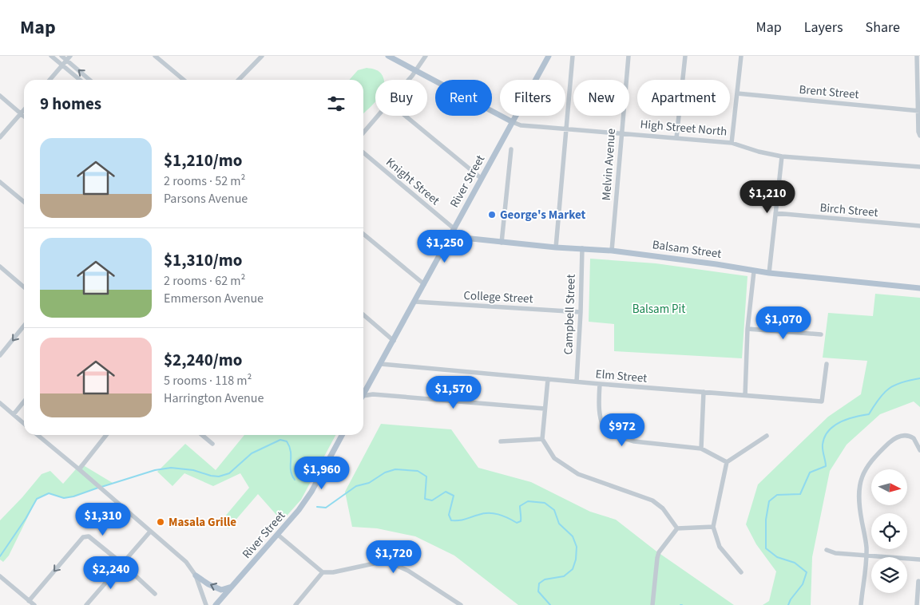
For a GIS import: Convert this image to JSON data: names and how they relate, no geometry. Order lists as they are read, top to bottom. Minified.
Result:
{"streets":{"main road":["High Street North","River Street","Balsam Street"],"street":["Brent Street","Melvin Avenue","Knight Street","Birch Street","College Street","Campbell Street","Elm Street"]},"crossings":[["High Street North","Melvin Avenue"],["High Street North","River Street"],["Melvin Avenue","Balsam Street"],["Knight Street","River Street"],["River Street","Balsam Street"],["River Street","College Street"],["River Street","Elm Street"],["Balsam Street","Campbell Street"],["College Street","Campbell Street"],["Campbell Street","Elm Street"]],"parks":["Balsam Pit"],"places":["George's Market","Masala Grille"],"north":"right","page":{"header":"Map","nav":["Map","Layers","Share"],"chip":["Buy","Rent","Filters","New","Apartment"],"heading":"9 homes","list":[{"name":"$1,210/mo","note":"2 rooms · 52 m² · Parsons Avenue"},{"name":"$1,310/mo","note":"2 rooms · 62 m² · Emmerson Avenue"},{"name":"$2,240/mo","note":"5 rooms · 118 m² · Harrington Avenue"}],"price":["$1,210","$1,250","$1,070","$1,570","$972","$1,960","$1,310","$1,720","$2,240"]}}
